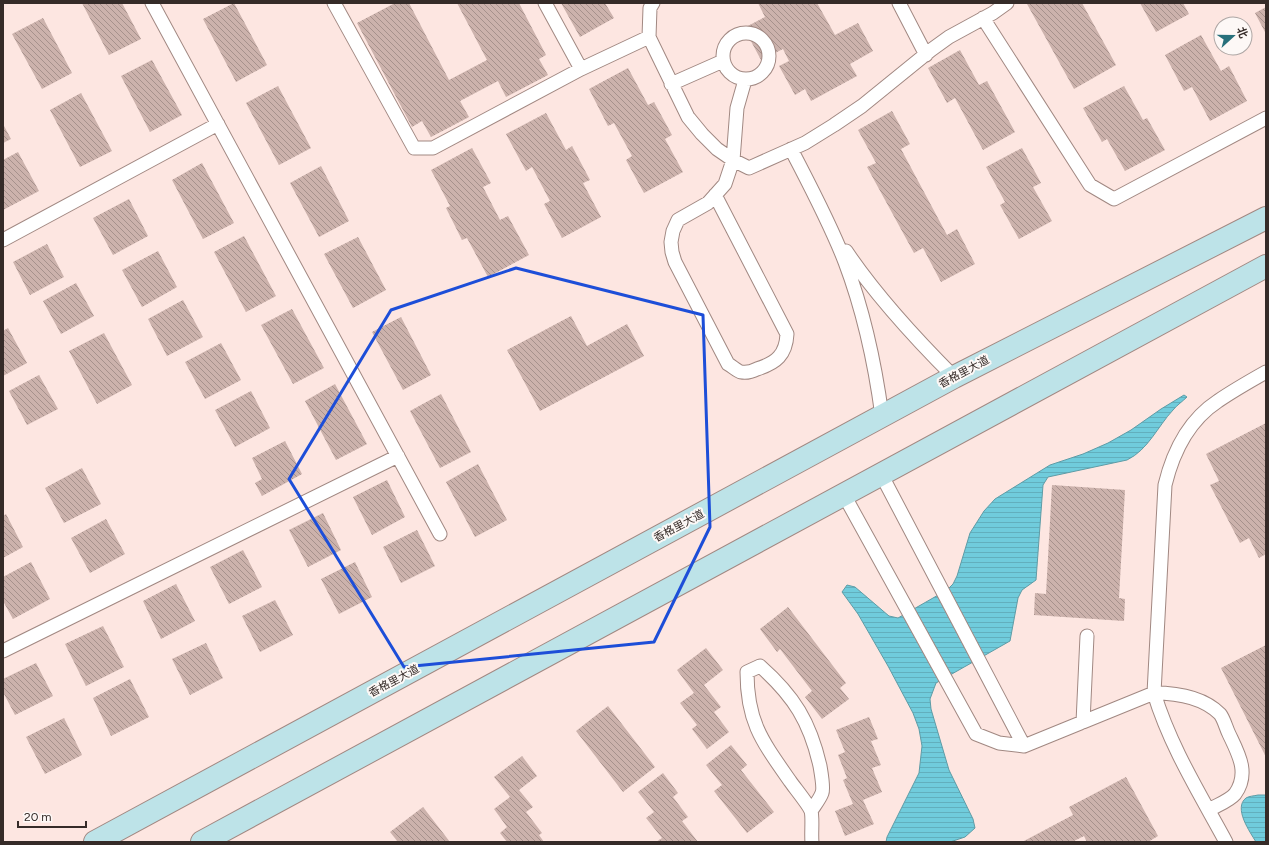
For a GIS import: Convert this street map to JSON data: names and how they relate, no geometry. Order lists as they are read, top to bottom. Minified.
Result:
{"streets":{"main road":["香格里大道"]},"scale_bar":"20 m","north":"right"}
